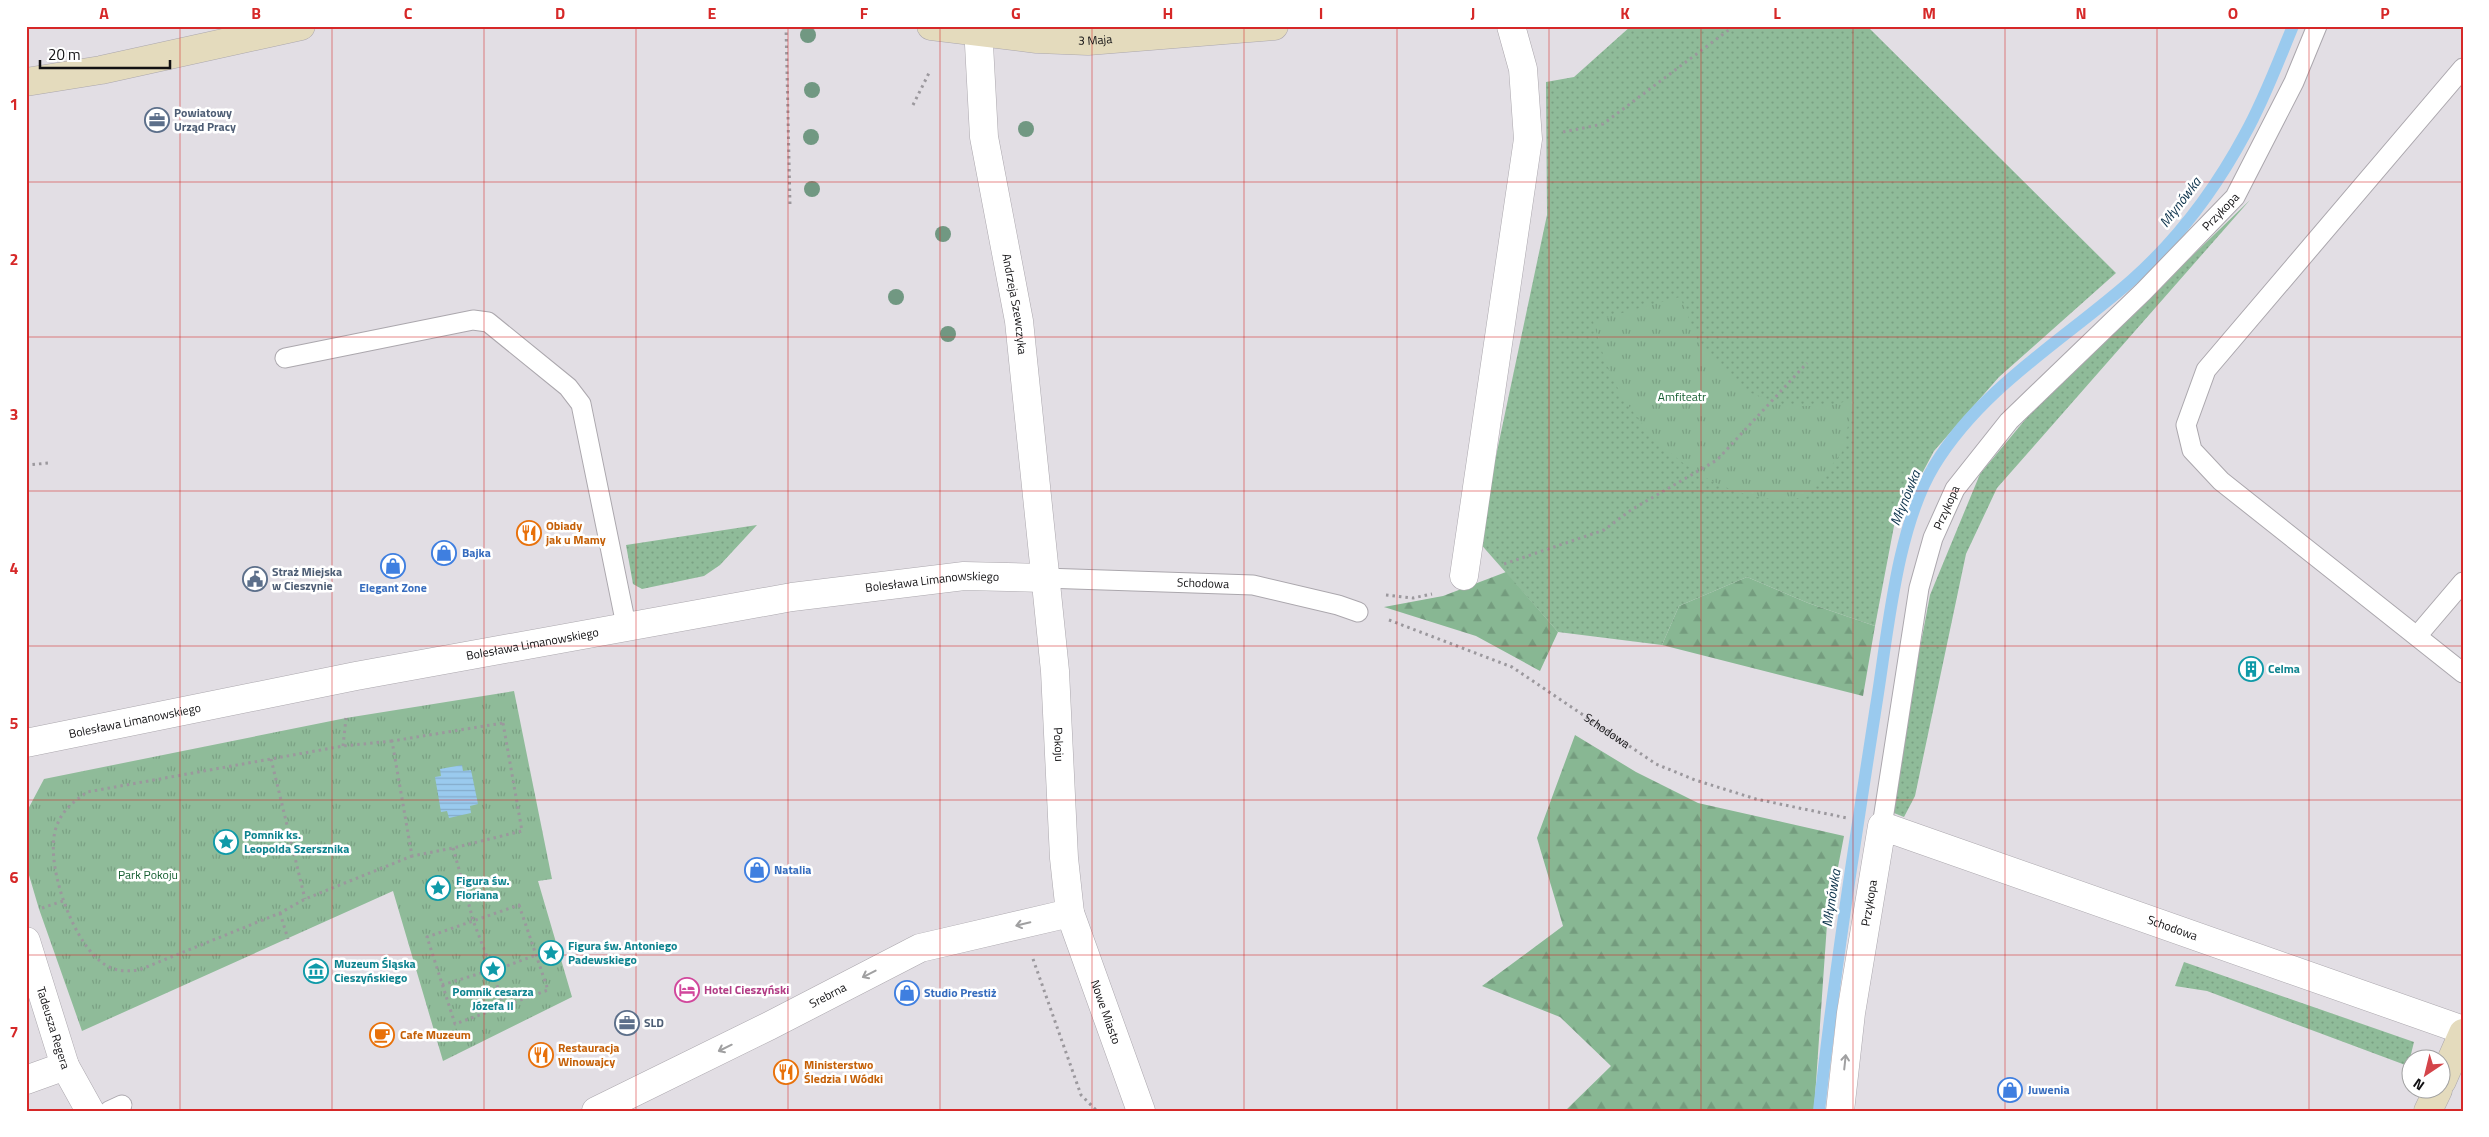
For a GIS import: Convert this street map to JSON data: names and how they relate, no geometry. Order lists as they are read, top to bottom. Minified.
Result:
{"streets":{"street":["3 Maja","Przykopa","Andrzeja Szewczyka","Bolesława Limanowskiego","Schodowa","Pokoju","Srebrna","Nowe Miasto","Tadeusza Regera"]},"crossings":[["3 Maja","Andrzeja Szewczyka"],["Przykopa","Schodowa"],["Andrzeja Szewczyka","Bolesława Limanowskiego"],["Andrzeja Szewczyka","Schodowa"],["Andrzeja Szewczyka","Pokoju"],["Bolesława Limanowskiego","Schodowa"],["Bolesława Limanowskiego","Pokoju"],["Schodowa","Pokoju"],["Pokoju","Srebrna"],["Pokoju","Nowe Miasto"],["Srebrna","Nowe Miasto"]],"one_way":["Srebrna"],"water":["Młynówka"],"parks":["Amfiteatr","Park Pokoju"],"places":{"office":["Powiatowy Urząd Pracy","SLD"],"restaurant":["Obiady jak u Mamy","Restauracja Winowajcy","Ministerstwo Śledzia I Wódki"],"shop":["Bajka","Elegant Zone","Natalia","Studio Prestiż","Juwenia"],"public building":["Straż Miejska w Cieszynie"],"building":["Celma"],"place":["Pomnik ks. Leopolda Szersznika","Figura św. Floriana","Figura św. Antoniego Padewskiego","Pomnik cesarza Józefa II"],"museum":["Muzeum Śląska Cieszyńskiego"],"hotel":["Hotel Cieszyński"],"cafe":["Cafe Muzeum"]},"scale_bar":"20 m","north":"bottom left","grid":{"columns":["A","B","C","D","E","F","G","H","I","J","K","L","M","N","O","P"],"rows":["1","2","3","4","5","6","7"]}}
